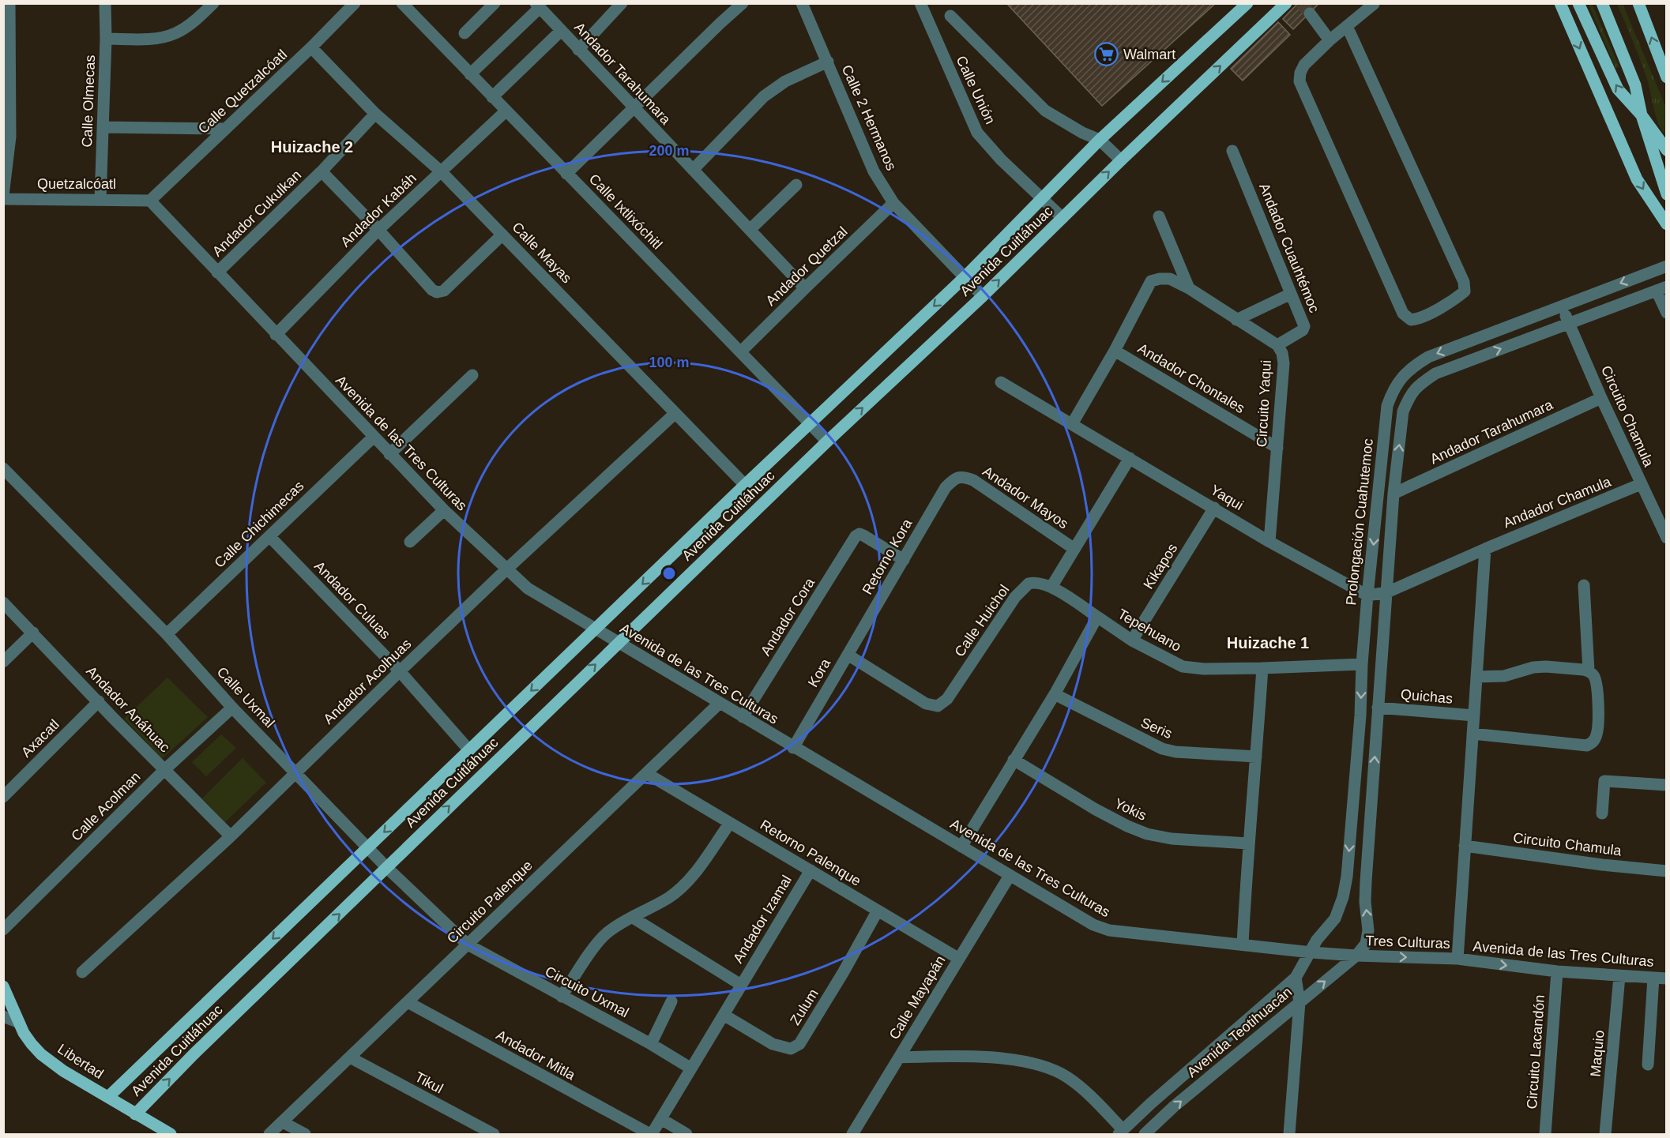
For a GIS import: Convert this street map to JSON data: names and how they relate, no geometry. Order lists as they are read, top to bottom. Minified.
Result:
{"streets":{"main road":["Avenida Cuitláhuac","Libertad"],"street":["Andador Tarahumara","Calle Unión","Calle Quetzalcóatl","Calle Olmecas","Calle 2 Hermanos","Quetzalcóatl","Andador Kabáh","Calle Ixtlixóchitl","Andador Cukulkan","Andador Cuauhtémoc","Calle Mayas","Andador Quetzal","Andador Chontales","Circuito Yaqui","Circuito Chamula","Avenida de las Tres Culturas","Andador Mayos","Yaqui","Andador Chamula","Prolongación Cuahutemoc","Calle Chichimecas","Retorno Kora","Kikapos","Andador Culuas","Andador Cora","Calle Huichol","Tepehuano","Kora","Andador Acolhuas","Quichas","Calle Uxmal","Andador Anáhuac","Seris","Axacatl","Calle Acolman","Yokis","Retorno Palenque","Circuito Palenque","Andador Izamal","Tres Culturas","Circuito Uxmal","Calle Mayapán","Zulum","Avenida Teotihuacán","Circuito Lacandón","Maquio","Andador Mitla","Tikul"]},"crossings":[["Andador Tarahumara","Andador Quetzal"],["Andador Tarahumara","Circuito Chamula"],["Calle Unión","Avenida Cuitláhuac"],["Calle Quetzalcóatl","Quetzalcóatl"],["Calle Quetzalcóatl","Calle Mayas"],["Calle Quetzalcóatl","Avenida de las Tres Culturas"],["Calle Olmecas","Quetzalcóatl"],["Calle 2 Hermanos","Avenida Cuitláhuac"],["Calle 2 Hermanos","Andador Quetzal"],["Quetzalcóatl","Avenida de las Tres Culturas"],["Andador Kabáh","Calle Ixtlixóchitl"],["Andador Kabáh","Calle Mayas"],["Andador Kabáh","Avenida de las Tres Culturas"],["Calle Ixtlixóchitl","Avenida Cuitláhuac"],["Calle Ixtlixóchitl","Andador Quetzal"],["Andador Cukulkan","Calle Mayas"],["Andador Cukulkan","Avenida de las Tres Culturas"],["Andador Cuauhtémoc","Circuito Yaqui"],["Avenida Cuitláhuac","Calle Mayas"],["Avenida Cuitláhuac","Avenida de las Tres Culturas"],["Avenida Cuitláhuac","Andador Culuas"],["Avenida Cuitláhuac","Calle Uxmal"],["Avenida Cuitláhuac","Libertad"],["Calle Mayas","Andador Acolhuas"],["Andador Chontales","Circuito Yaqui"],["Circuito Yaqui","Yaqui"],["Circuito Chamula","Andador Chamula"],["Circuito Chamula","Prolongación Cuahutemoc"],["Avenida de las Tres Culturas","Prolongación Cuahutemoc"],["Avenida de las Tres Culturas","Calle Chichimecas"],["Avenida de las Tres Culturas","Andador Cora"],["Avenida de las Tres Culturas","Tepehuano"],["Avenida de las Tres Culturas","Kora"],["Avenida de las Tres Culturas","Andador Acolhuas"],["Avenida de las Tres Culturas","Circuito Palenque"],["Avenida de las Tres Culturas","Tres Culturas"],["Avenida de las Tres Culturas","Calle Mayapán"],["Avenida de las Tres Culturas","Avenida Teotihuacán"],["Avenida de las Tres Culturas","Circuito Lacandón"],["Avenida de las Tres Culturas","Maquio"],["Andador Mayos","Retorno Kora"],["Yaqui","Andador Chamula"],["Yaqui","Prolongación Cuahutemoc"],["Yaqui","Kikapos"],["Andador Chamula","Prolongación Cuahutemoc"],["Prolongación Cuahutemoc","Tepehuano"],["Prolongación Cuahutemoc","Avenida Teotihuacán"],["Calle Chichimecas","Andador Culuas"],["Calle Chichimecas","Calle Uxmal"],["Retorno Kora","Andador Cora"],["Retorno Kora","Kora"],["Kikapos","Tepehuano"],["Andador Culuas","Andador Acolhuas"],["Calle Huichol","Kora"],["Tepehuano","Seris"],["Tepehuano","Yokis"],["Andador Acolhuas","Calle Uxmal"],["Andador Acolhuas","Andador Anáhuac"],["Calle Uxmal","Calle Acolman"],["Calle Uxmal","Circuito Palenque"],["Calle Uxmal","Circuito Uxmal"],["Andador Anáhuac","Axacatl"],["Andador Anáhuac","Calle Acolman"],["Retorno Palenque","Circuito Palenque"],["Retorno Palenque","Andador Izamal"],["Retorno Palenque","Calle Mayapán"],["Retorno Palenque","Zulum"],["Circuito Palenque","Circuito Uxmal"],["Circuito Palenque","Andador Mitla"],["Circuito Palenque","Tikul"],["Tres Culturas","Avenida Teotihuacán"]],"one_way":["Tres Culturas"],"districts":["Huizache 2","Huizache 1"],"places":{"supermarket":["Walmart"]},"rings":["200 m","100 m"]}
